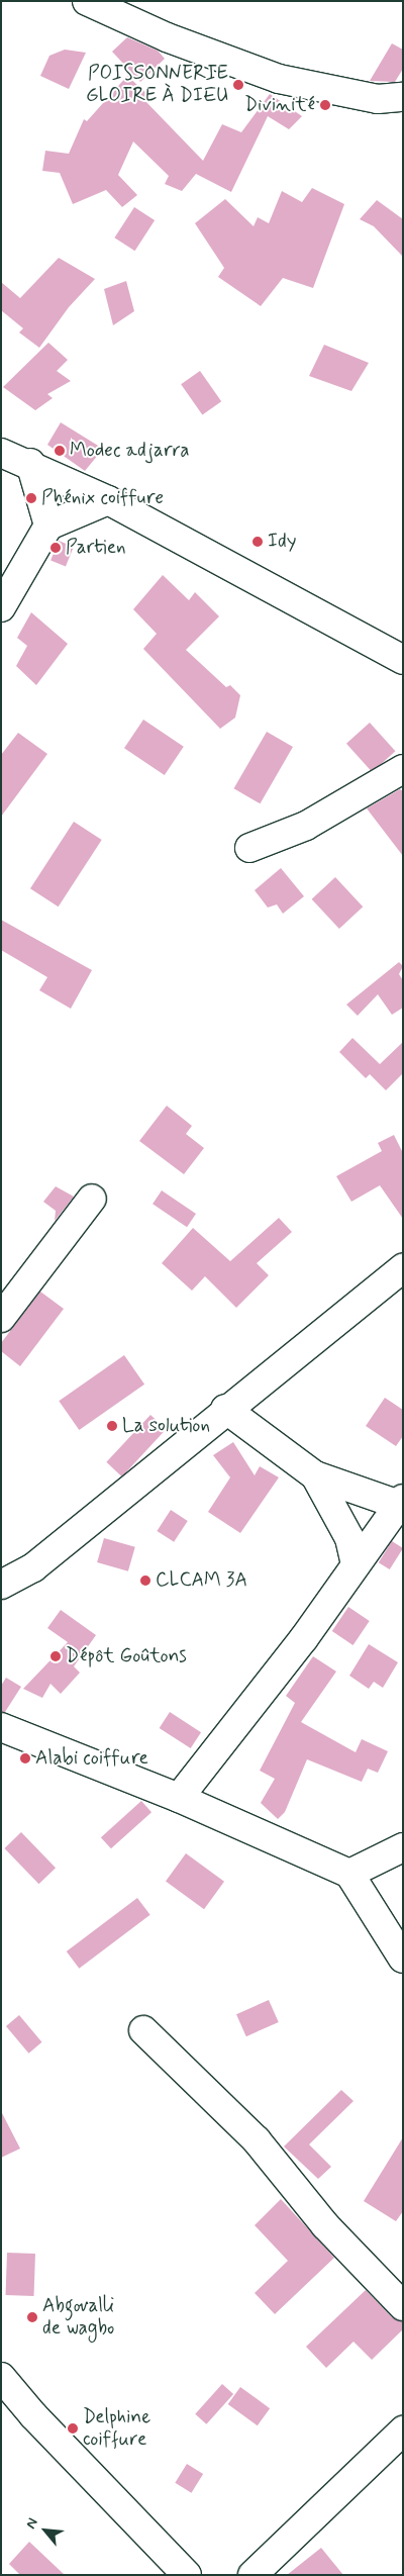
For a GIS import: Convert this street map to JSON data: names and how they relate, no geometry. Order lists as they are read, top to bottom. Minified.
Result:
{"places":["POISSONNERIE GLOIRE À DIEU","Divinité","Modec adjarra","Phénix coiffure","Idy","Partien","La solution","CLCAM 3A","Dépôt Goûtons","Alabi coiffure","Abgovalli de wagbo","Delphine coiffure"],"north":"top left"}
